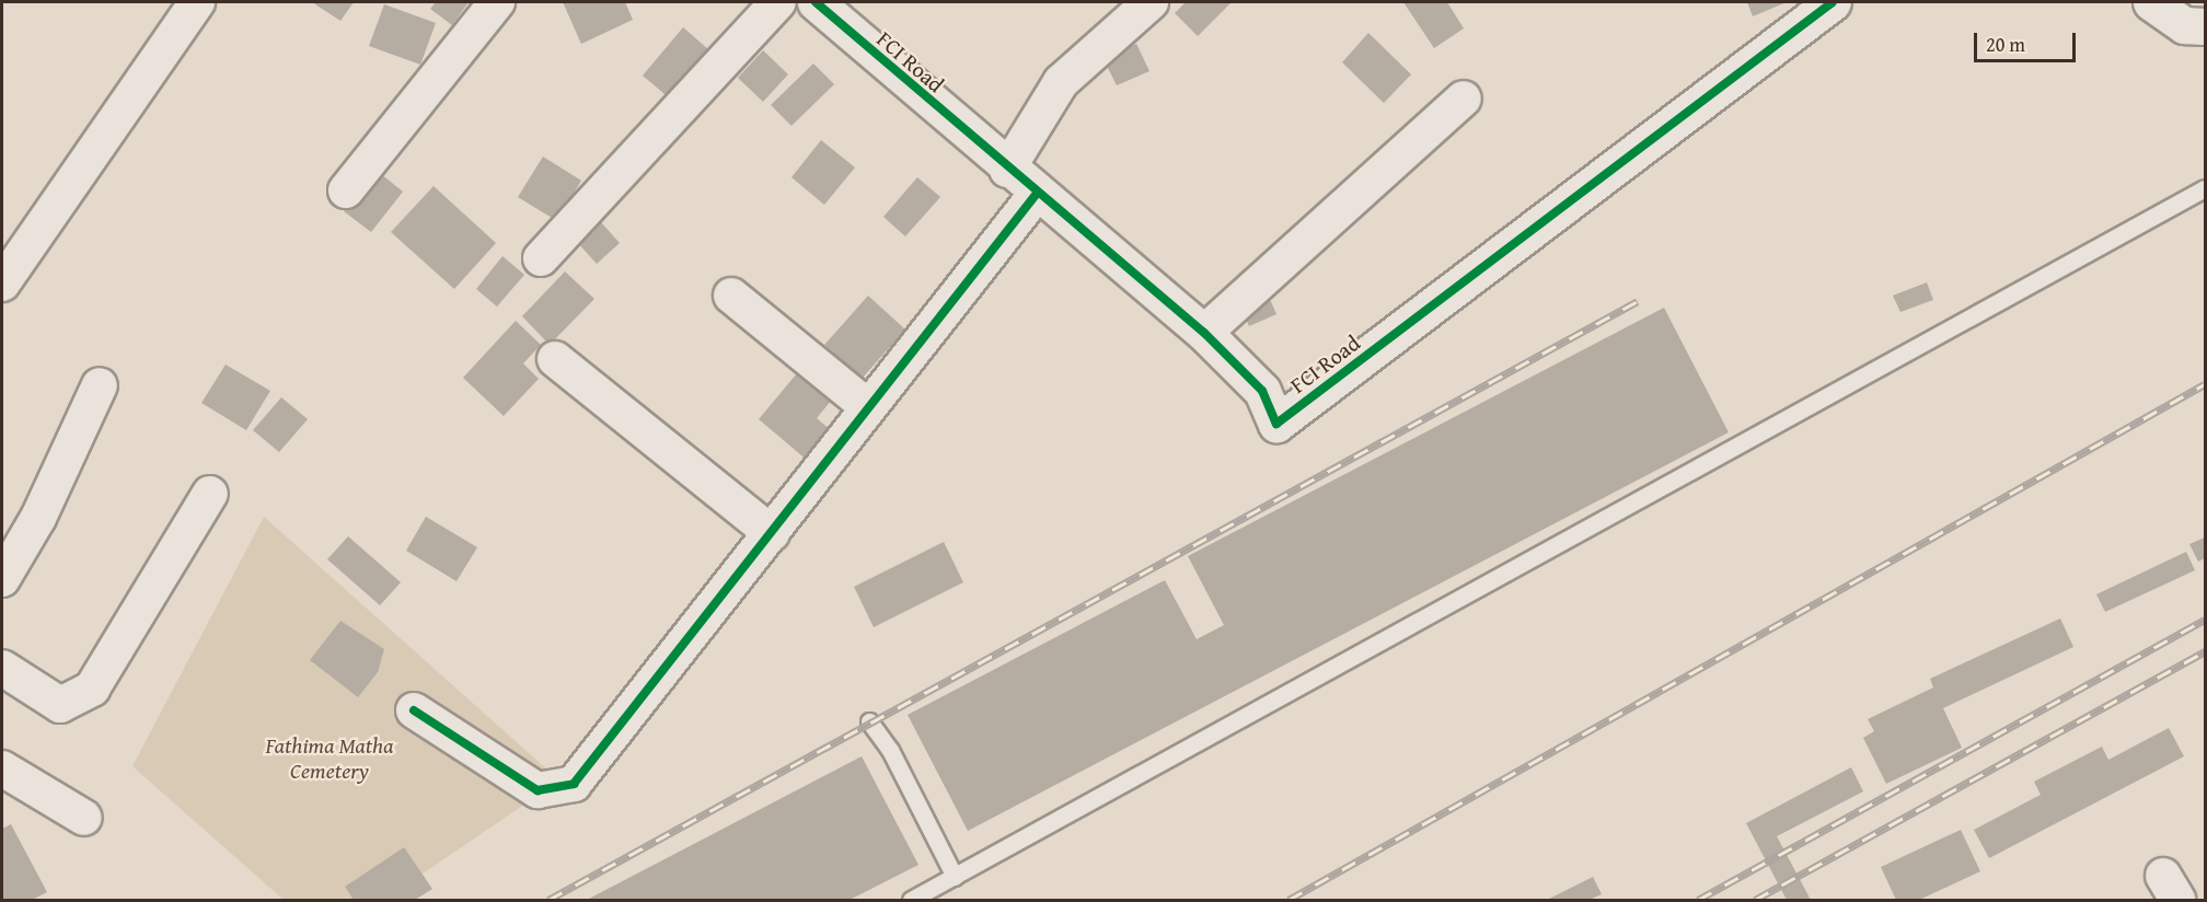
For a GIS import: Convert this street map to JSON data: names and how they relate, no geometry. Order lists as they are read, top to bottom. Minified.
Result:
{"streets":{"street":["FCI Road"]},"parks":["Fathima Matha Cemetery"],"scale_bar":"20 m"}
